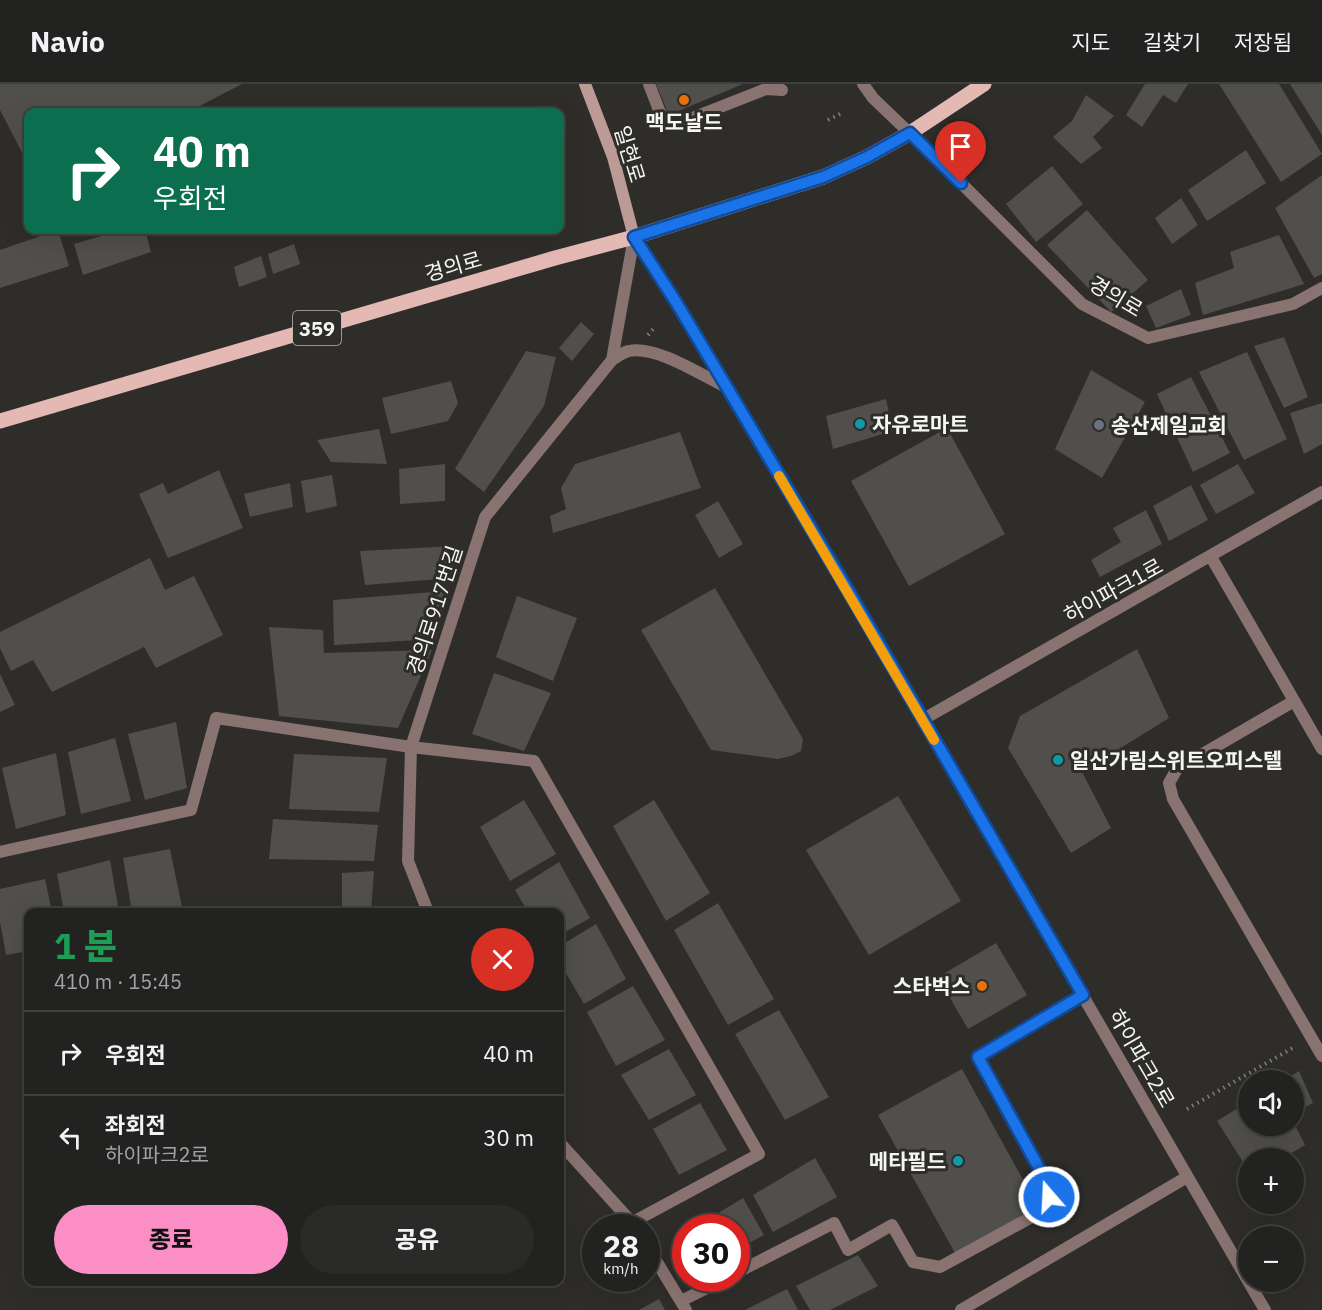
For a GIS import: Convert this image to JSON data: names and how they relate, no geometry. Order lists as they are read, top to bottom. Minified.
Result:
{"streets":{"main road":["일현로","경의로","359"],"street":["하이파크1로","경의로917번길","하이파크2로"]},"crossings":[["일현로","경의로"],["일현로","하이파크2로"],["경의로","하이파크2로"],["하이파크1로","하이파크2로"]],"places":["맥도날드","자유로마트","송산제일교회","일산가림스위트오피스텔","스타벅스","메타필드"],"page":{"header":"Navio","nav":["지도","길찾기","저장됨"],"turn":["40 m","우회전"],"heading":["1 분","410 m · 15:45"],"list":[{"name":"우회전","value":"40 m"},{"name":"좌회전","note":"하이파크2로","value":"30 m"}],"map_buttons":["+","−"],"buttons":["종료","공유"],"speed":"28 km/h","limit":"30"}}
